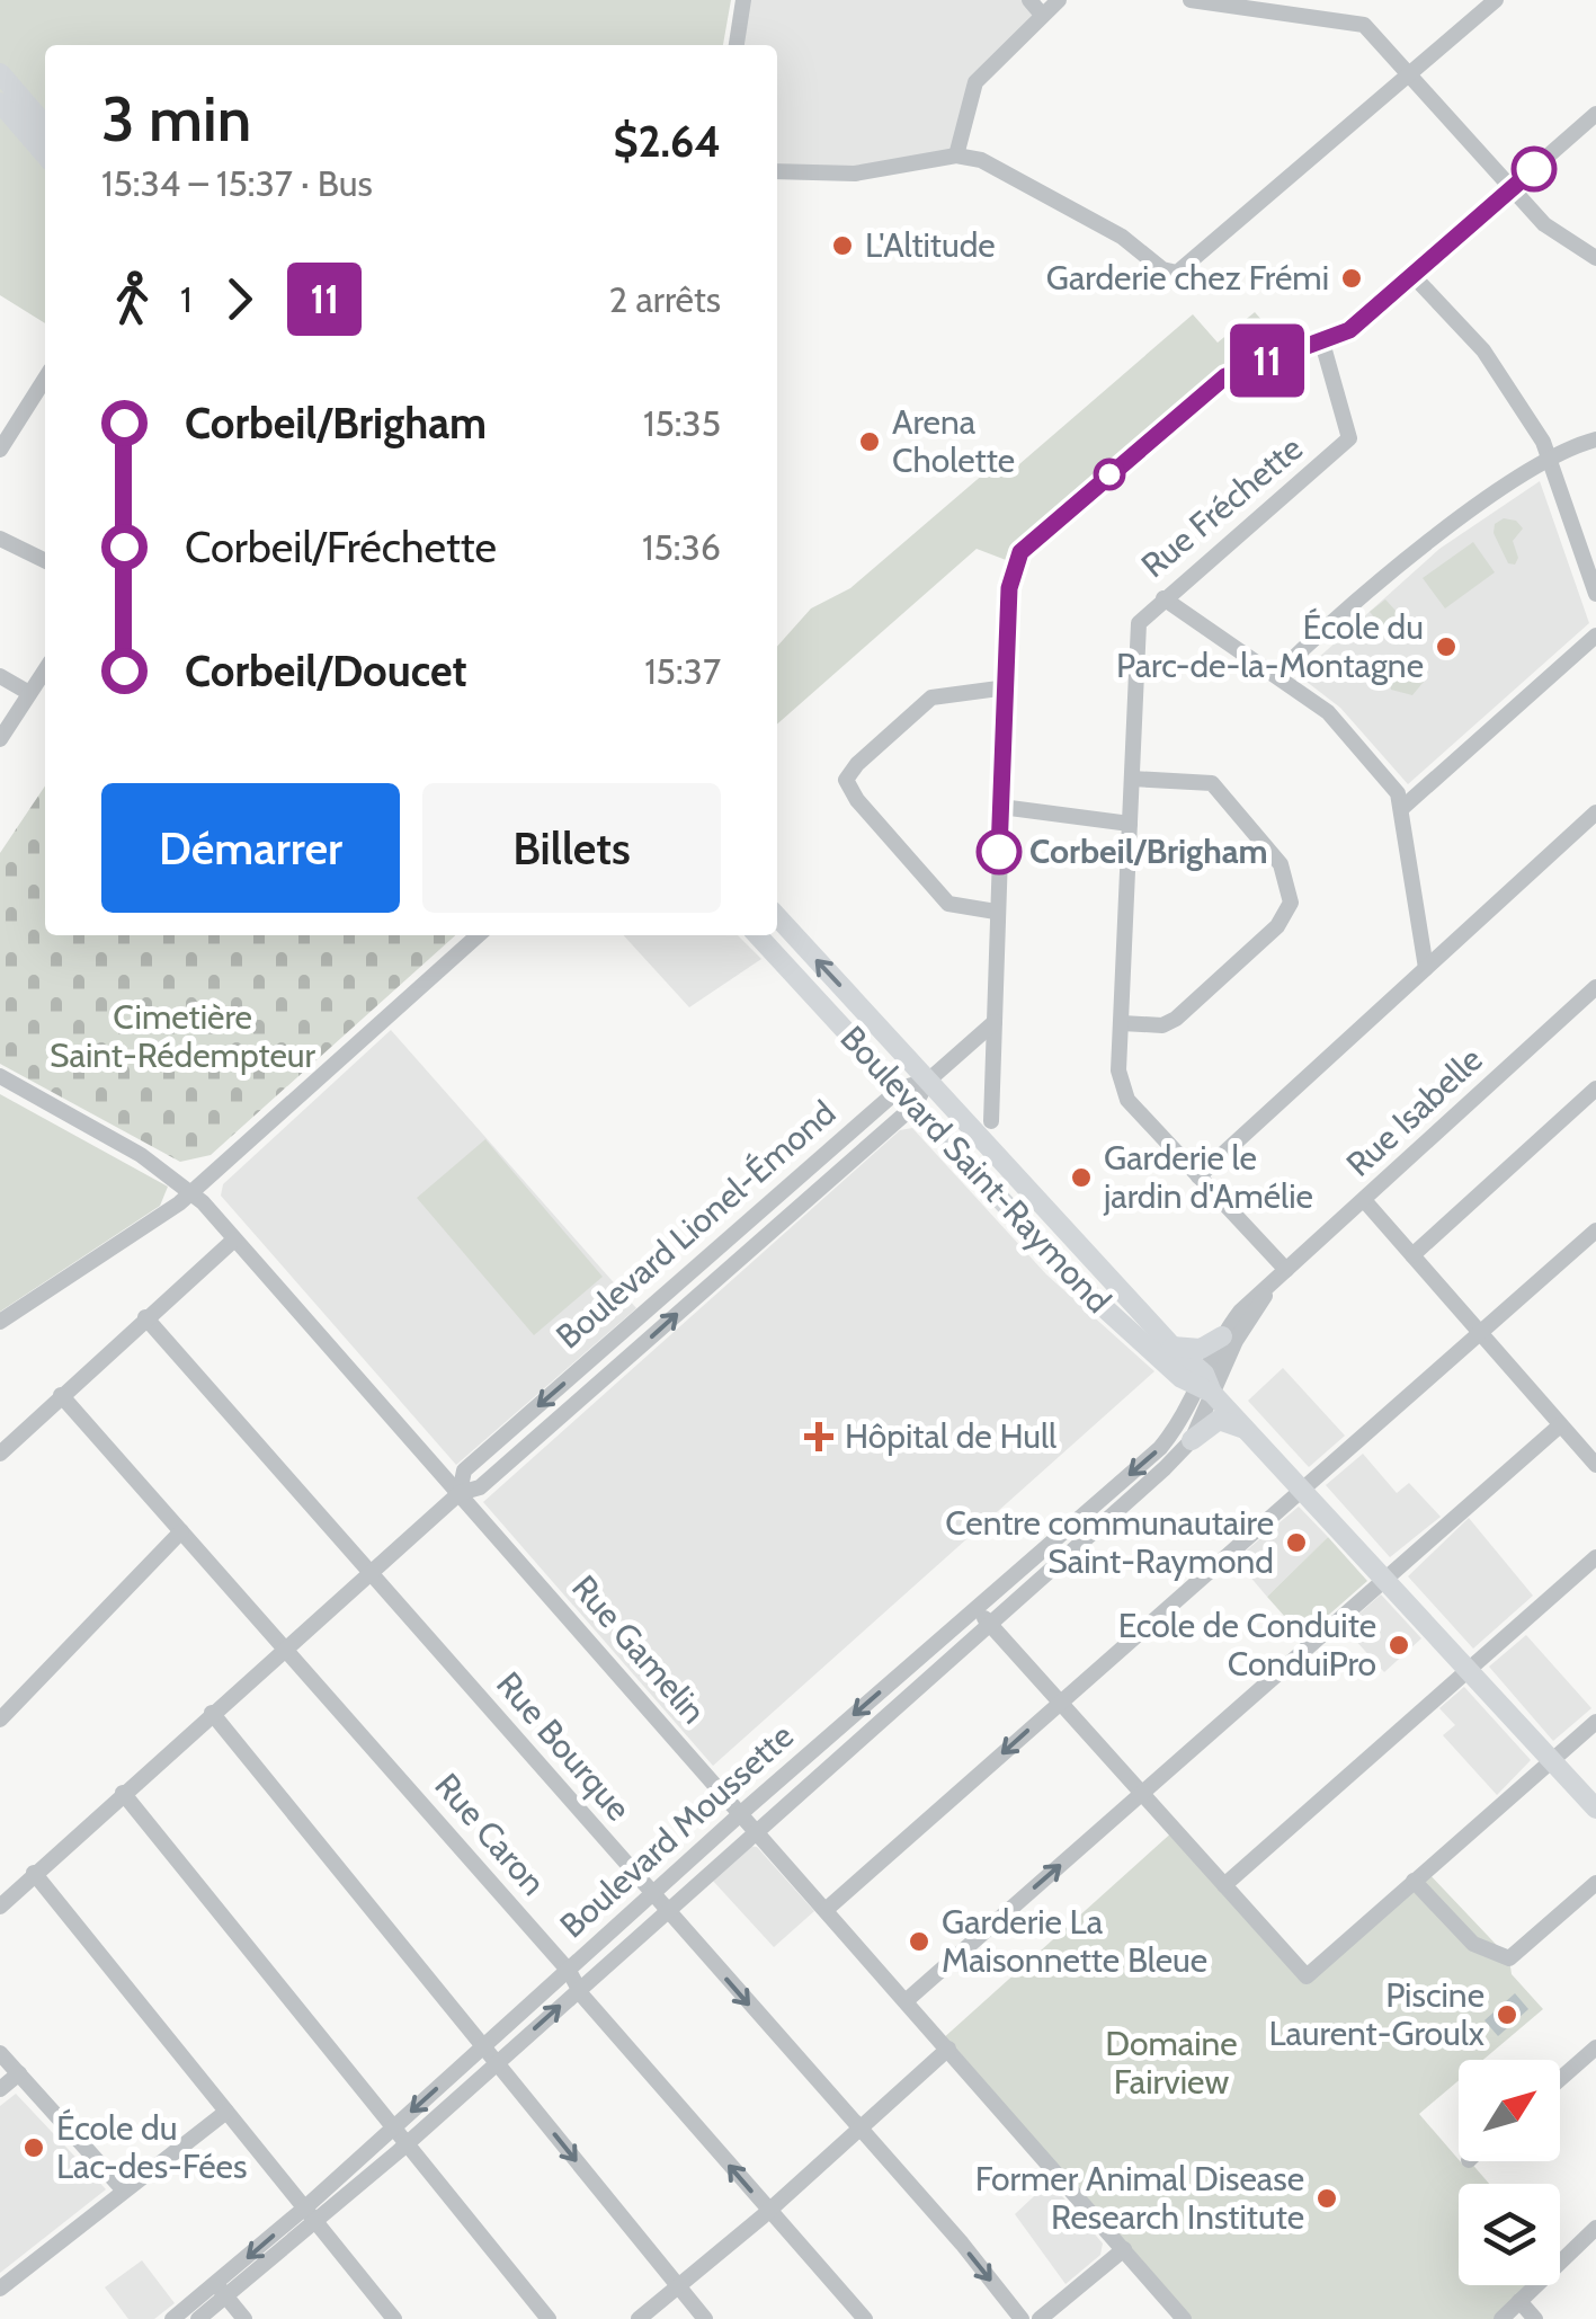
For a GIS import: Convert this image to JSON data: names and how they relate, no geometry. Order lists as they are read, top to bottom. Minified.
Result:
{"streets":{"main road":["Boulevard Saint-Raymond"],"street":["Rue Fréchette","Rue Isabelle","Boulevard Lionel-Émond","Rue Gamelin","Rue Bourque","Boulevard Moussette","Rue Caron"]},"crossings":[["Rue Fréchette","Rue Isabelle"],["Rue Isabelle","Boulevard Saint-Raymond"],["Rue Isabelle","Boulevard Moussette"],["Boulevard Saint-Raymond","Boulevard Lionel-Émond"],["Boulevard Saint-Raymond","Boulevard Moussette"],["Boulevard Lionel-Émond","Rue Gamelin"],["Boulevard Lionel-Émond","Rue Bourque"],["Boulevard Lionel-Émond","Rue Caron"],["Rue Gamelin","Boulevard Moussette"],["Rue Bourque","Boulevard Moussette"],["Boulevard Moussette","Rue Caron"]],"one_way":["Rue Bourque"],"parks":["Cimetière Saint-Rédempteur","Domaine Fairview"],"places":{"other":["L'Altitude","Garderie chez Frémi","Arena Cholette","École du Parc-de-la-Montagne","Corbeil/Brigham","Garderie le jardin d'Amélie","Centre communautaire Saint-Raymond","Ecole de Conduite ConduiPro","Garderie La Maisonnette Bleue","Piscine Laurent-Groulx","École du Lac-des-Fées","Former Animal Disease Research Institute"],"health":["Hôpital de Hull"]},"lines":["bus line 11"],"north":"top right","page":{"on_map":"11","heading":["3 min","15:34 – 15:37 · Bus","$2.64"],"legs":["1","11","2 arrêts"],"list":[{"name":"Corbeil/Brigham","value":"15:35"},{"name":"Corbeil/Fréchette","value":"15:36"},{"name":"Corbeil/Doucet","value":"15:37"}],"buttons":["Démarrer","Billets"]}}
